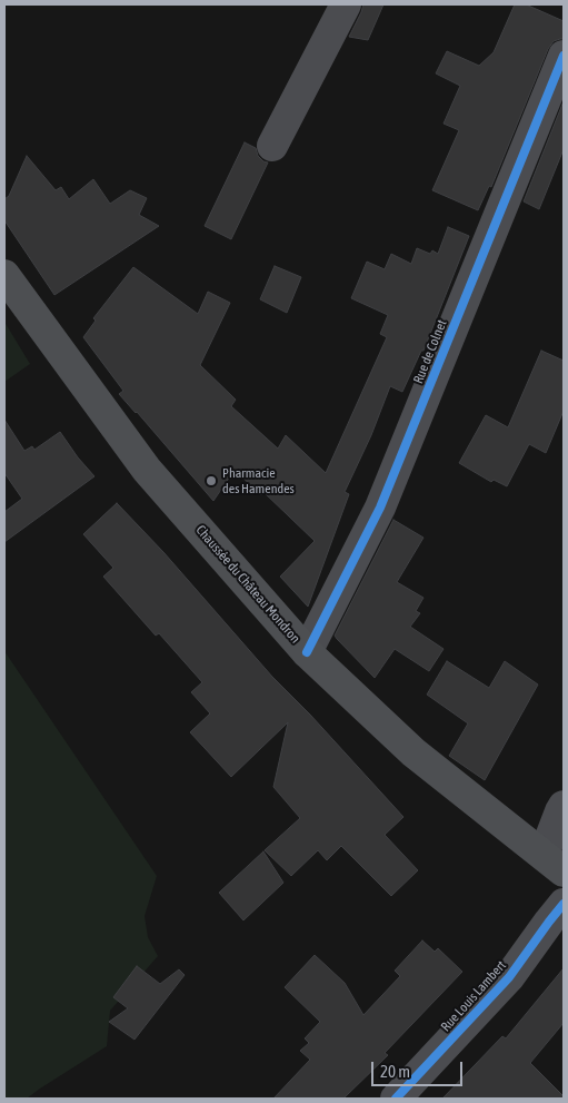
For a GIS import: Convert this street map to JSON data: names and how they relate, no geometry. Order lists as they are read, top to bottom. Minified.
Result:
{"streets":{"main road":["Chaussée du Château Mondron"],"street":["Rue de Colnet","Rue Louis Lambert"]},"crossings":[["Rue de Colnet","Chaussée du Château Mondron"]],"places":["Pharmacie des Hamendes"],"scale_bar":"20 m"}
